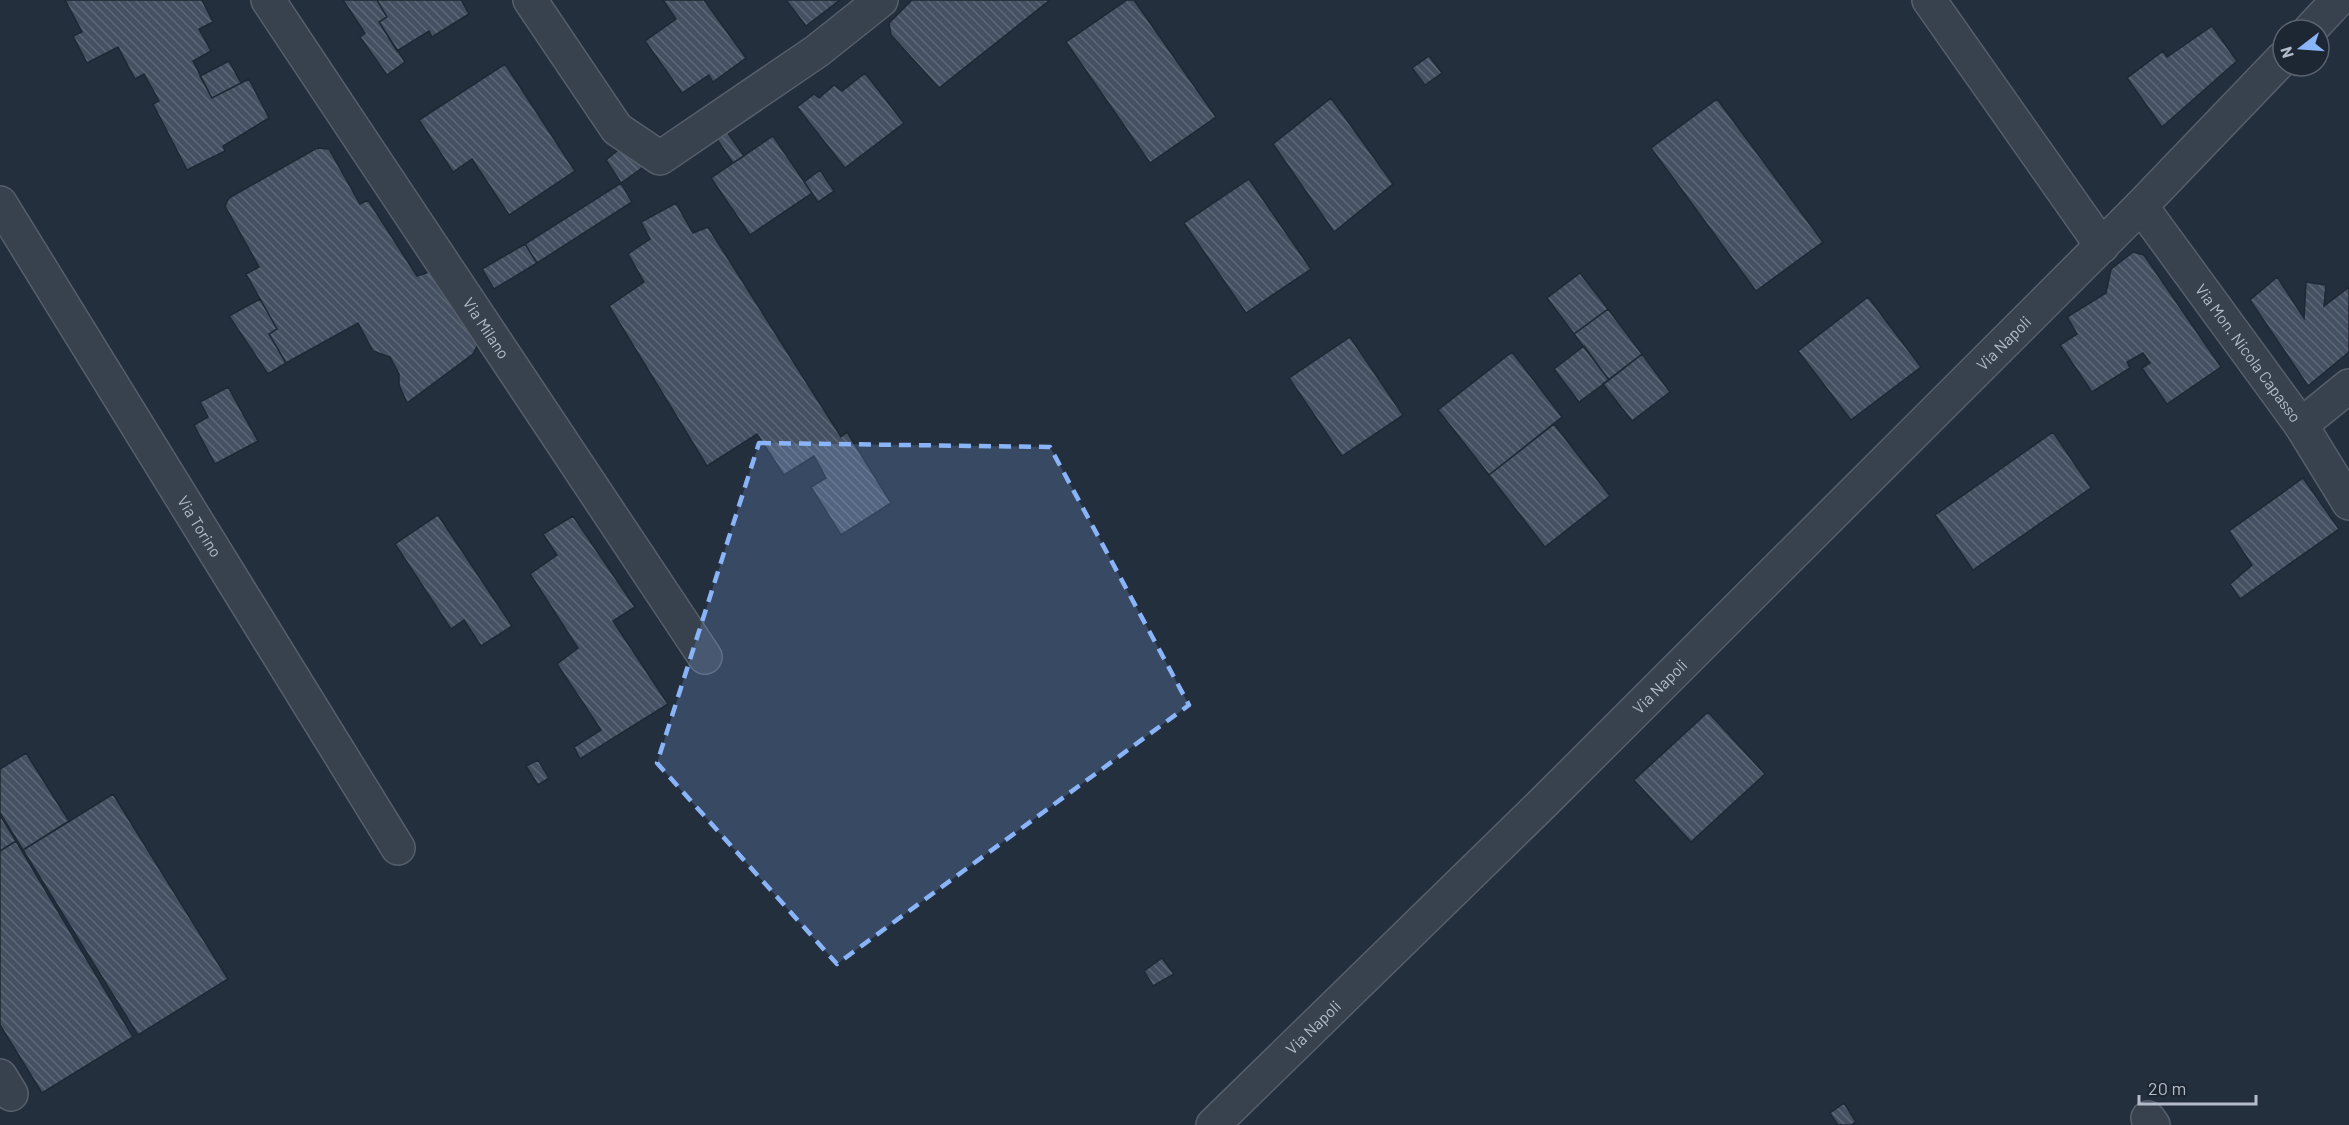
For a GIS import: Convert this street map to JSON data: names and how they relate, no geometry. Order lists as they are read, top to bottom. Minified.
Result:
{"streets":{"street":["Via Milano","Via Napoli","Via Mon. Nicola Capasso","Via Torino"]},"crossings":[["Via Napoli","Via Mon. Nicola Capasso"]],"scale_bar":"20 m","north":"left"}
